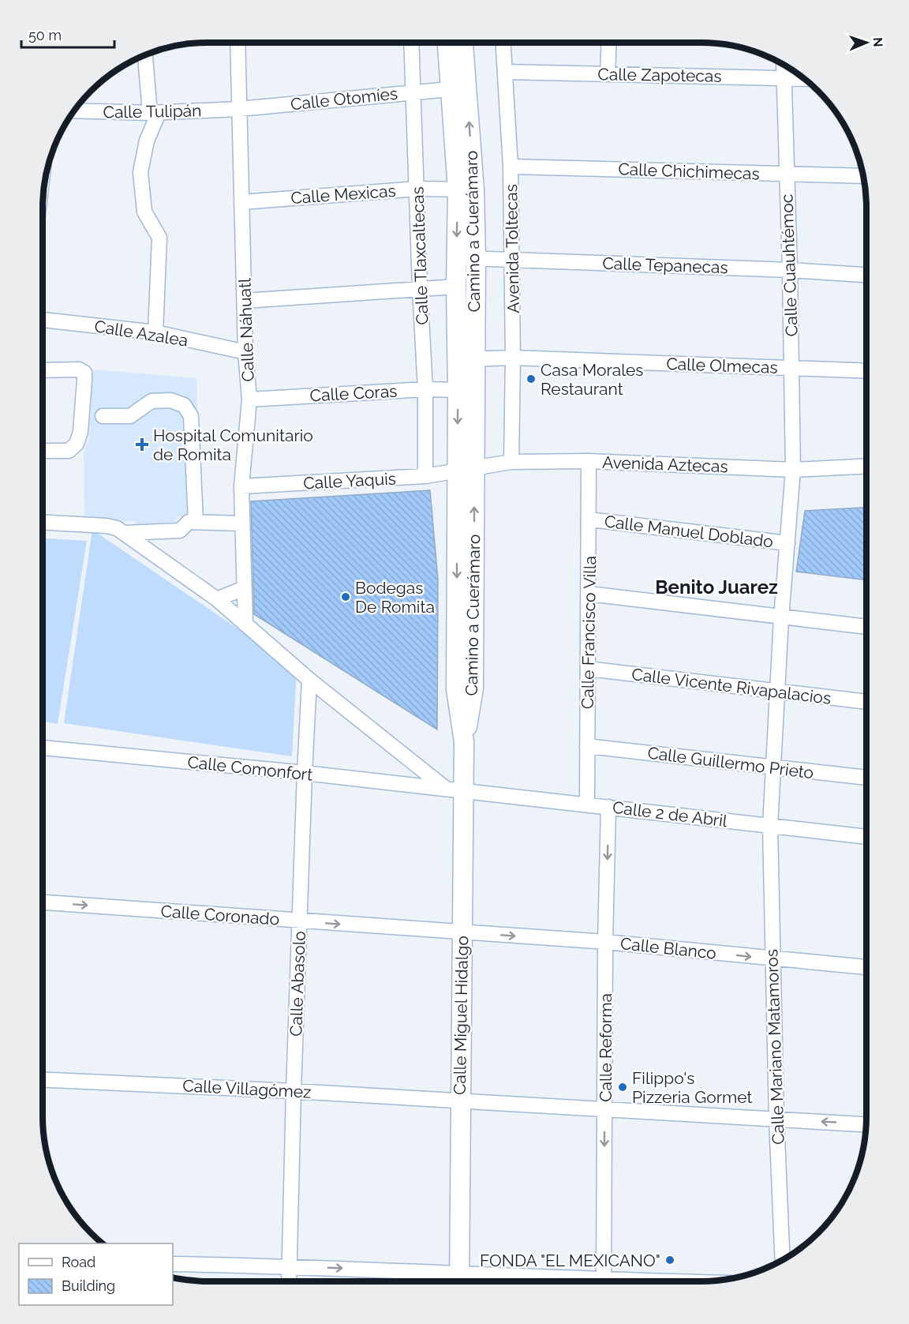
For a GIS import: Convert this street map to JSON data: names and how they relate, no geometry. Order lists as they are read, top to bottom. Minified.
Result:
{"streets":{"main road":["Camino a Cuerámaro","Calle Miguel Hidalgo"],"street":["Calle Zapotecas","Calle Otomíes","Calle Tulipán","Calle Chichimecas","Calle Mexicas","Avenida Toltecas","Calle Tlaxcaltecas","Calle Tepanecas","Calle Cuauhtémoc","Calle Náhuatl","Calle Azalea","Calle Olmecas","Calle Coras","Avenida Aztecas","Calle Yaquis","Calle Manuel Doblado","Calle Francisco Villa","Calle Vicente Rivapalacios","Calle Guillermo Prieto","Calle Comonfort","Calle 2 de Abril","Calle Coronado","Calle Blanco","Calle Abasolo","Calle Mariano Matamoros","Calle Reforma","Calle Villagómez"]},"crossings":[["Calle Zapotecas","Avenida Toltecas"],["Calle Zapotecas","Calle Cuauhtémoc"],["Calle Otomíes","Calle Tulipán"],["Calle Otomíes","Camino a Cuerámaro"],["Calle Otomíes","Calle Tlaxcaltecas"],["Calle Otomíes","Calle Náhuatl"],["Calle Tulipán","Calle Náhuatl"],["Calle Chichimecas","Avenida Toltecas"],["Calle Chichimecas","Calle Cuauhtémoc"],["Calle Mexicas","Camino a Cuerámaro"],["Calle Mexicas","Calle Tlaxcaltecas"],["Calle Mexicas","Calle Náhuatl"],["Camino a Cuerámaro","Calle Tepanecas"],["Camino a Cuerámaro","Calle Olmecas"],["Camino a Cuerámaro","Calle Coras"],["Camino a Cuerámaro","Avenida Aztecas"],["Camino a Cuerámaro","Calle Yaquis"],["Camino a Cuerámaro","Calle Miguel Hidalgo"],["Avenida Toltecas","Calle Tepanecas"],["Avenida Toltecas","Calle Olmecas"],["Avenida Toltecas","Avenida Aztecas"],["Calle Tlaxcaltecas","Calle Coras"],["Calle Tlaxcaltecas","Calle Yaquis"],["Calle Tepanecas","Calle Cuauhtémoc"],["Calle Cuauhtémoc","Calle Olmecas"],["Calle Cuauhtémoc","Avenida Aztecas"],["Calle Cuauhtémoc","Calle Manuel Doblado"],["Calle Cuauhtémoc","Calle Mariano Matamoros"],["Calle Náhuatl","Calle Azalea"],["Calle Náhuatl","Calle Coras"],["Calle Náhuatl","Calle Yaquis"],["Avenida Aztecas","Calle Yaquis"],["Avenida Aztecas","Calle Francisco Villa"],["Calle Manuel Doblado","Calle Francisco Villa"],["Calle Francisco Villa","Calle Vicente Rivapalacios"],["Calle Francisco Villa","Calle Guillermo Prieto"],["Calle Francisco Villa","Calle 2 de Abril"],["Calle Vicente Rivapalacios","Calle Mariano Matamoros"],["Calle Guillermo Prieto","Calle Mariano Matamoros"],["Calle Comonfort","Calle 2 de Abril"],["Calle Comonfort","Calle Abasolo"],["Calle Comonfort","Calle Miguel Hidalgo"],["Calle 2 de Abril","Calle Miguel Hidalgo"],["Calle 2 de Abril","Calle Mariano Matamoros"],["Calle 2 de Abril","Calle Reforma"],["Calle Coronado","Calle Blanco"],["Calle Coronado","Calle Abasolo"],["Calle Coronado","Calle Miguel Hidalgo"],["Calle Blanco","Calle Miguel Hidalgo"],["Calle Blanco","Calle Mariano Matamoros"],["Calle Blanco","Calle Reforma"],["Calle Abasolo","Calle Villagómez"],["Calle Miguel Hidalgo","Calle Villagómez"],["Calle Mariano Matamoros","Calle Villagómez"],["Calle Reforma","Calle Villagómez"]],"one_way":["Calle Coronado","Calle Blanco","Calle Reforma"],"districts":["Benito Juarez"],"places":{"other":["Casa Morales Restaurant","Bodegas De Romita","Filippo's Pizzeria Gormet","FONDA \"EL MEXICANO\""],"health":["Hospital Comunitario de Romita"]},"legend":["Road","Building"],"scale_bar":"50 m","north":"right"}
